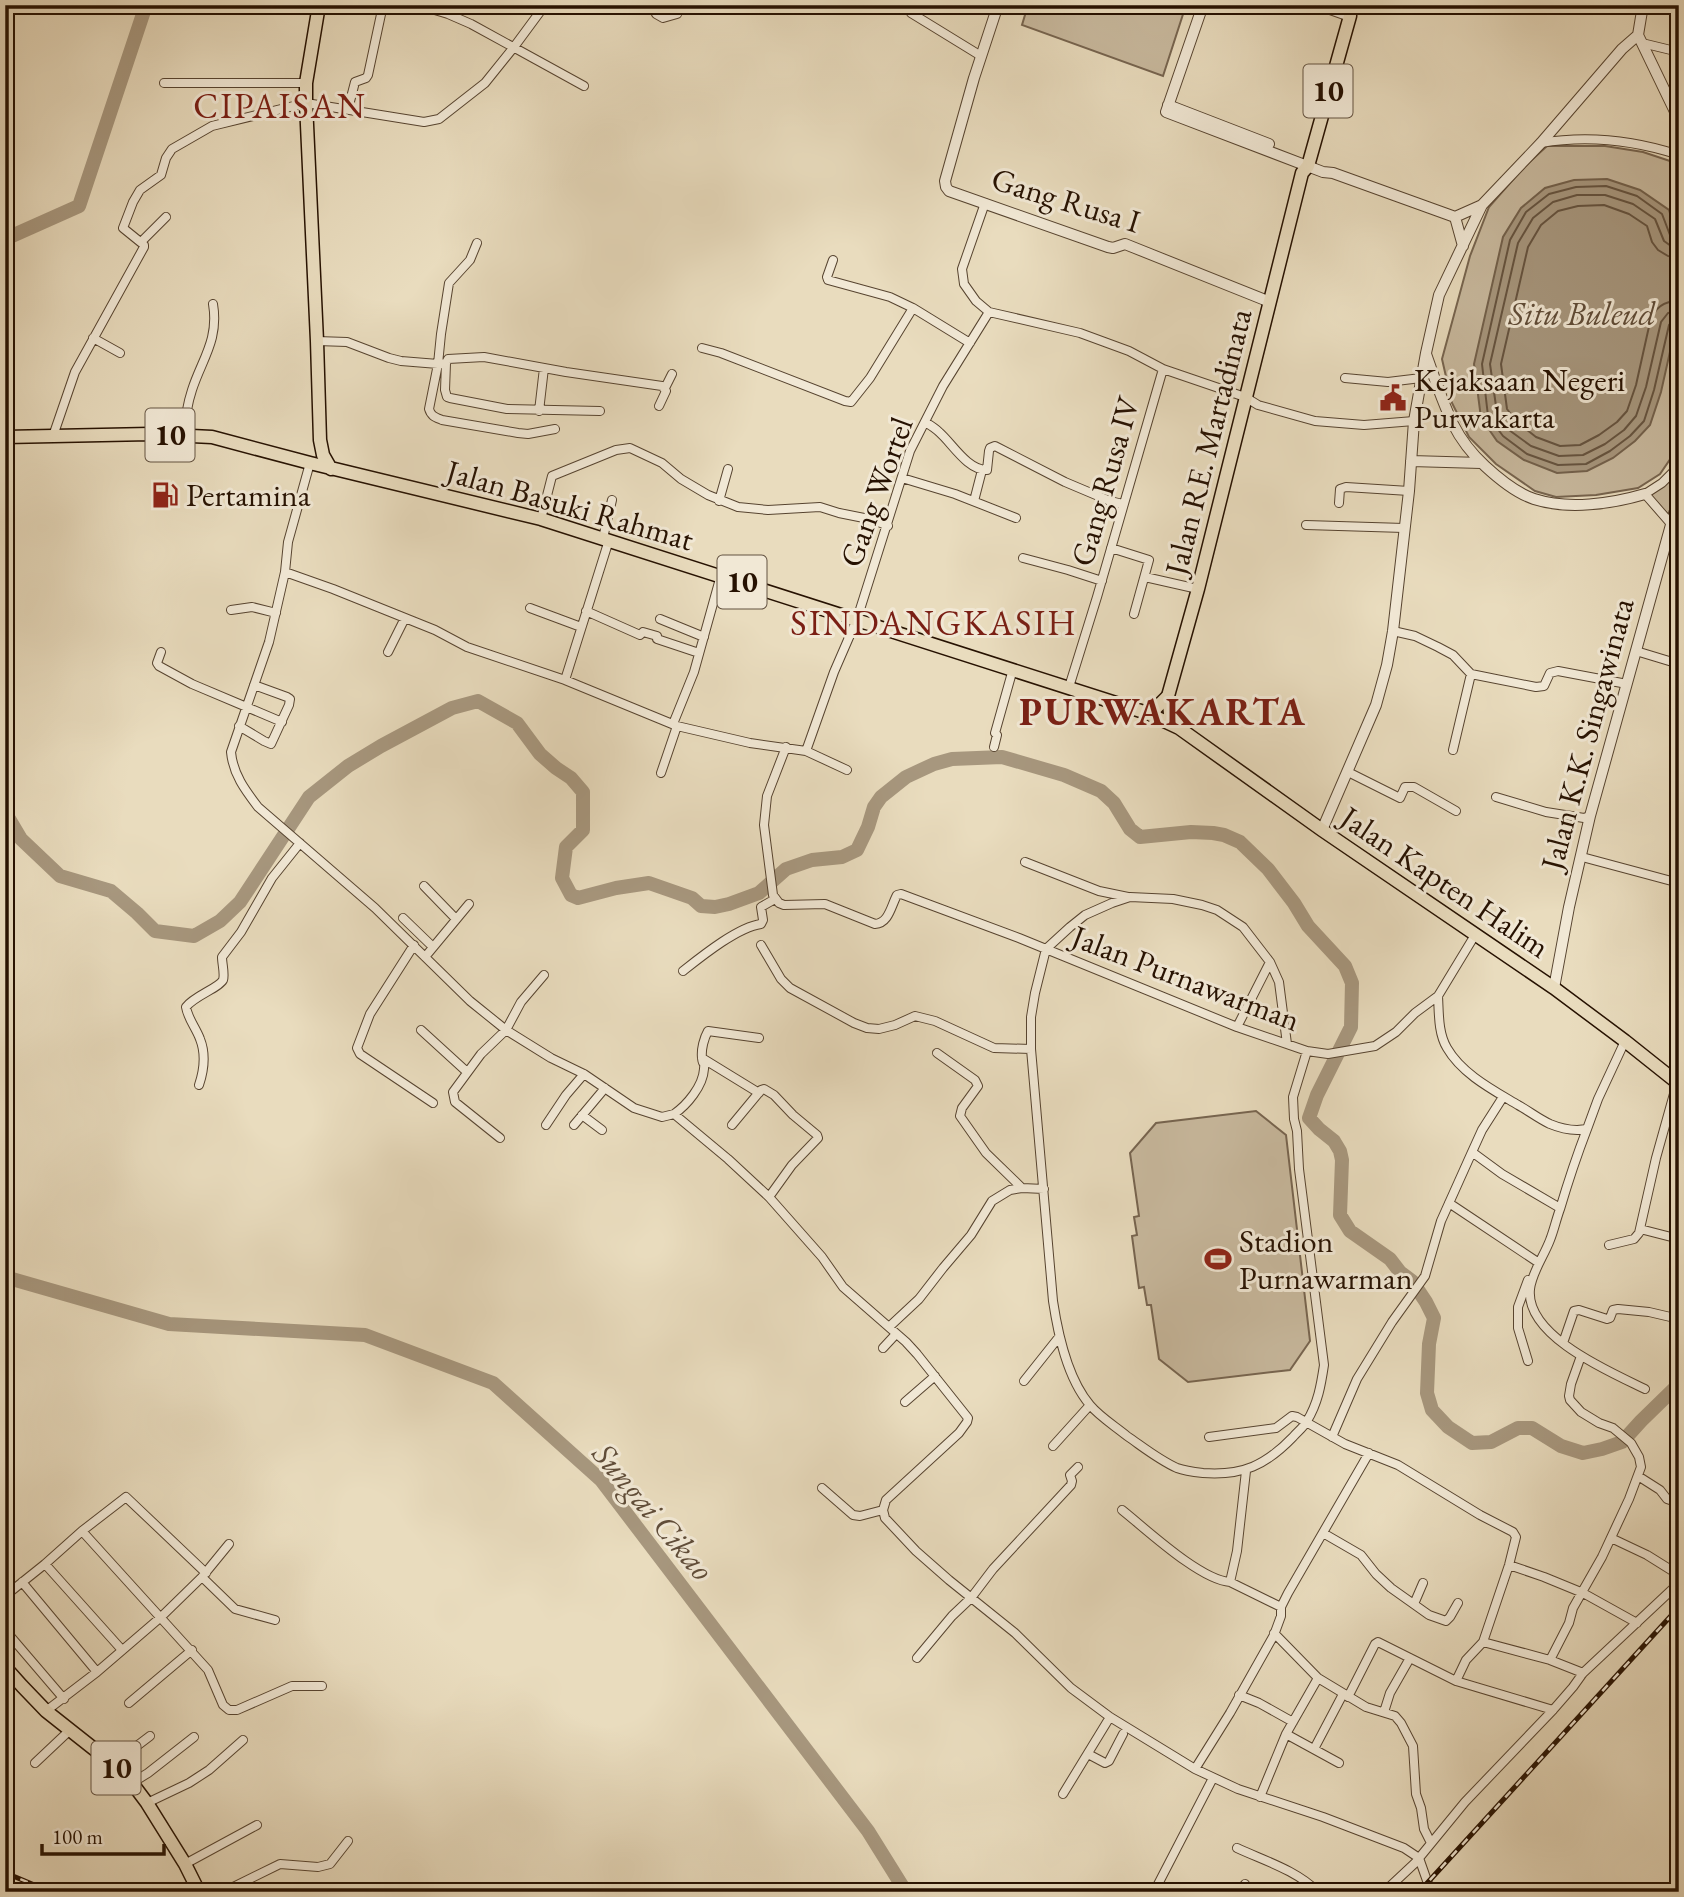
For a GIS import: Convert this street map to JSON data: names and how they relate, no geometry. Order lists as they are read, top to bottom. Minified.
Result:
{"streets":{"main road":["10","Jalan RE. Martadinata","Jalan Basuki Rahmat","Jalan Kapten Halim"],"street":["Gang Rusa I","Gang Rusa IV","Gang Wortel","Jalan K.K. Singawinata","Jalan Purnawarman"]},"crossings":[["Gang Rusa I","Jalan RE. Martadinata"],["Gang Rusa IV","Jalan Basuki Rahmat"],["Gang Wortel","Jalan Basuki Rahmat"],["Jalan Basuki Rahmat","Jalan Kapten Halim"],["Jalan K.K. Singawinata","Jalan Kapten Halim"]],"districts":["CIPAISAN","SINDANGKASIH","PURWAKARTA"],"water":["Situ Buleud","Sungai Cikao"],"places":{"public building":["Kejaksaan Negeri Purwakarta"],"fuel station":["Pertamina"],"sports":["Stadion Purnawarman"]},"scale_bar":"100 m"}
